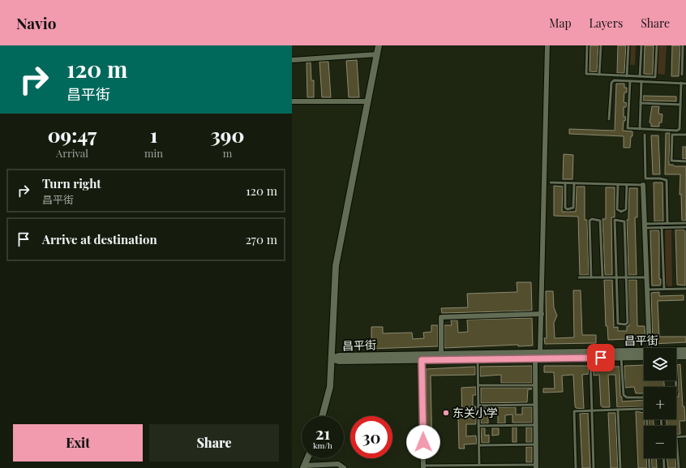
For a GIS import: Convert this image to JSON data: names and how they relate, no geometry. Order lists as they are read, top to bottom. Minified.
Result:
{"streets":{"street":["昌平街"]},"places":["东关小学"],"page":{"header":"Navio","nav":["Map","Layers","Share"],"turn":["120 m","昌平街"],"eta":["09:47","Arrival","1","min","390","m"],"list":[{"name":"Turn right","note":"昌平街","value":"120 m"},{"name":"Arrive at destination","value":"270 m"}],"map_buttons":["+","−"],"speed":"21 km/h","limit":"30","buttons":["Exit","Share"]}}
